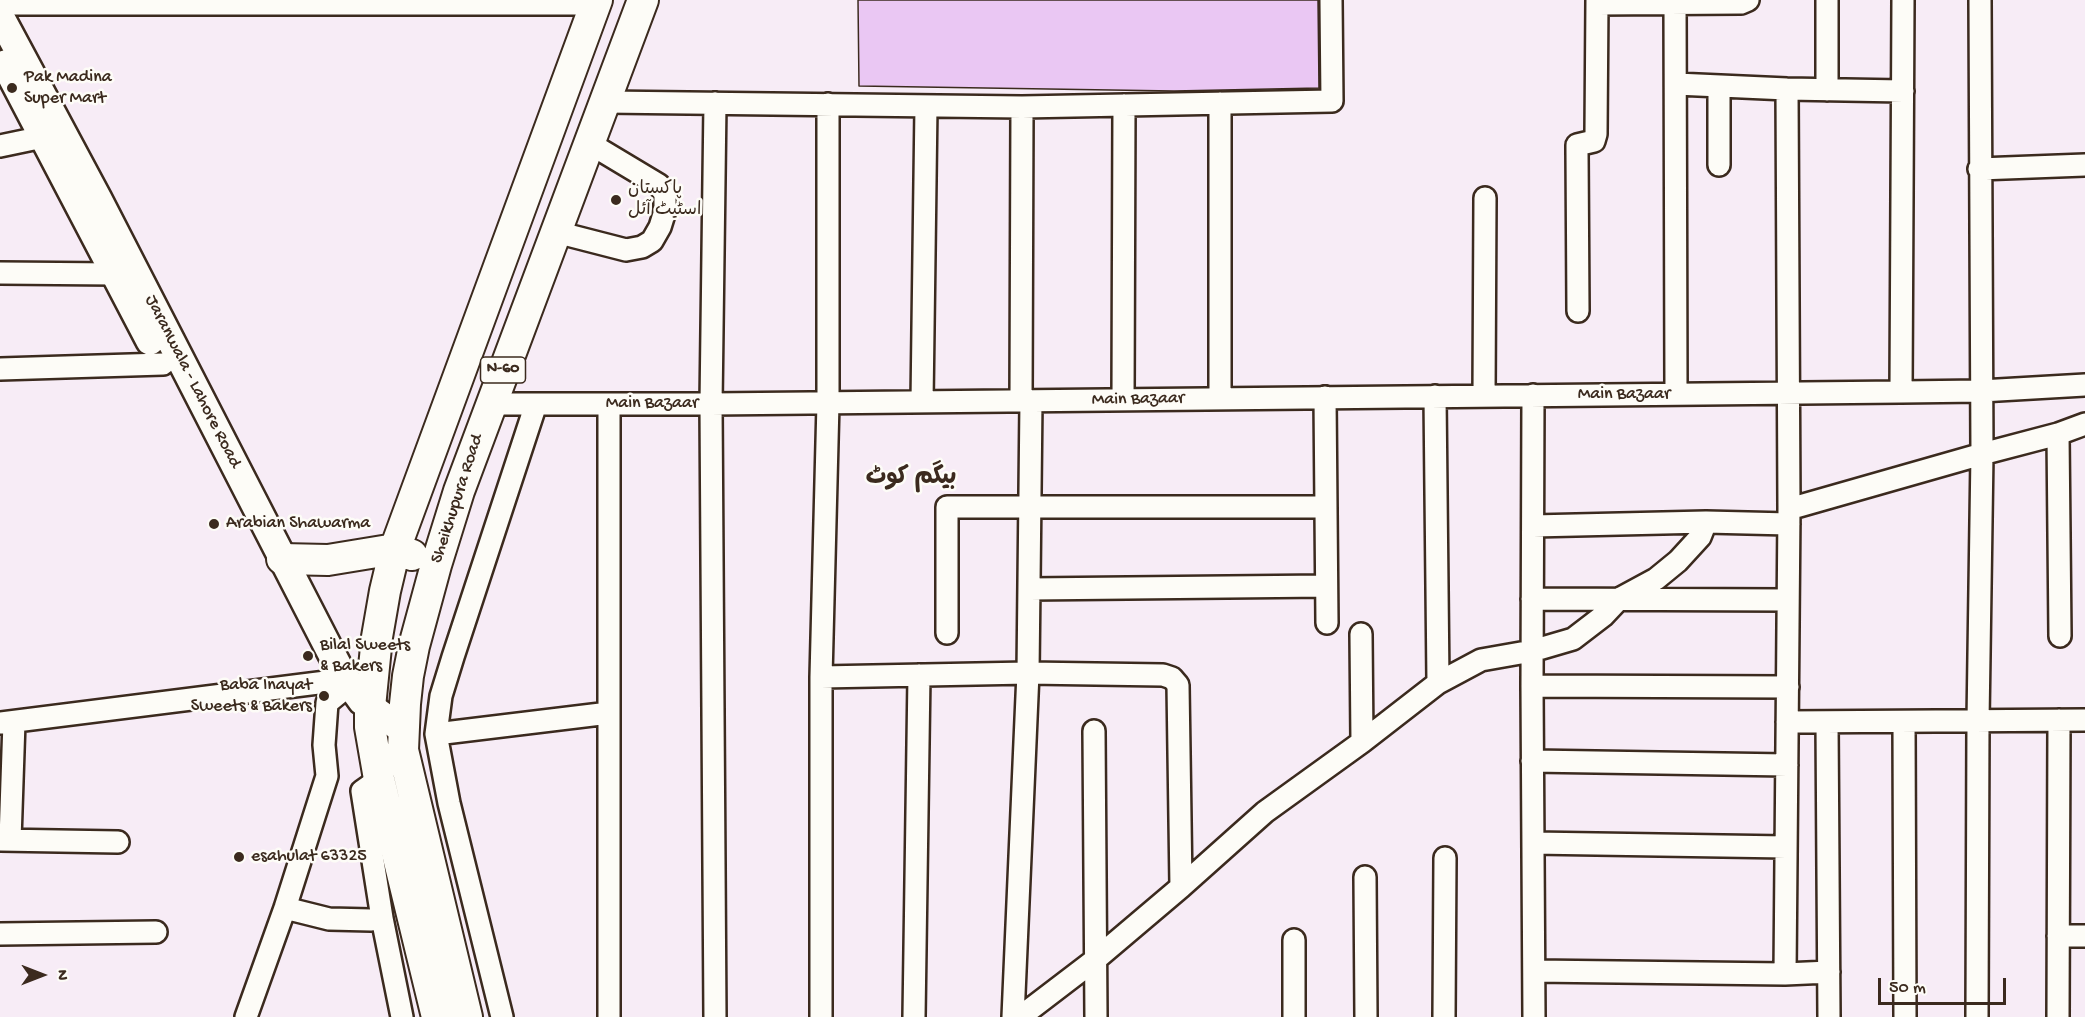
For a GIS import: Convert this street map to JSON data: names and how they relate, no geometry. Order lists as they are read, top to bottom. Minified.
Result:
{"streets":{"highway":["N-60","Sheikhupura Road"],"main road":["Jaranwala - Lahore Road"],"street":["Main Bazaar"]},"crossings":[["N-60","Jaranwala - Lahore Road"],["Jaranwala - Lahore Road","Sheikhupura Road"],["Main Bazaar","Sheikhupura Road"]],"districts":["بیگم کوٹ"],"places":["Pak Madina Super Mart","پاکستان اسٹیٹ آئل","Arabian Shawarma","Bilal Sweets & Bakers","Baba Inayat Sweets & Bakers","esahulat 63325"],"scale_bar":"50 m","north":"right"}
